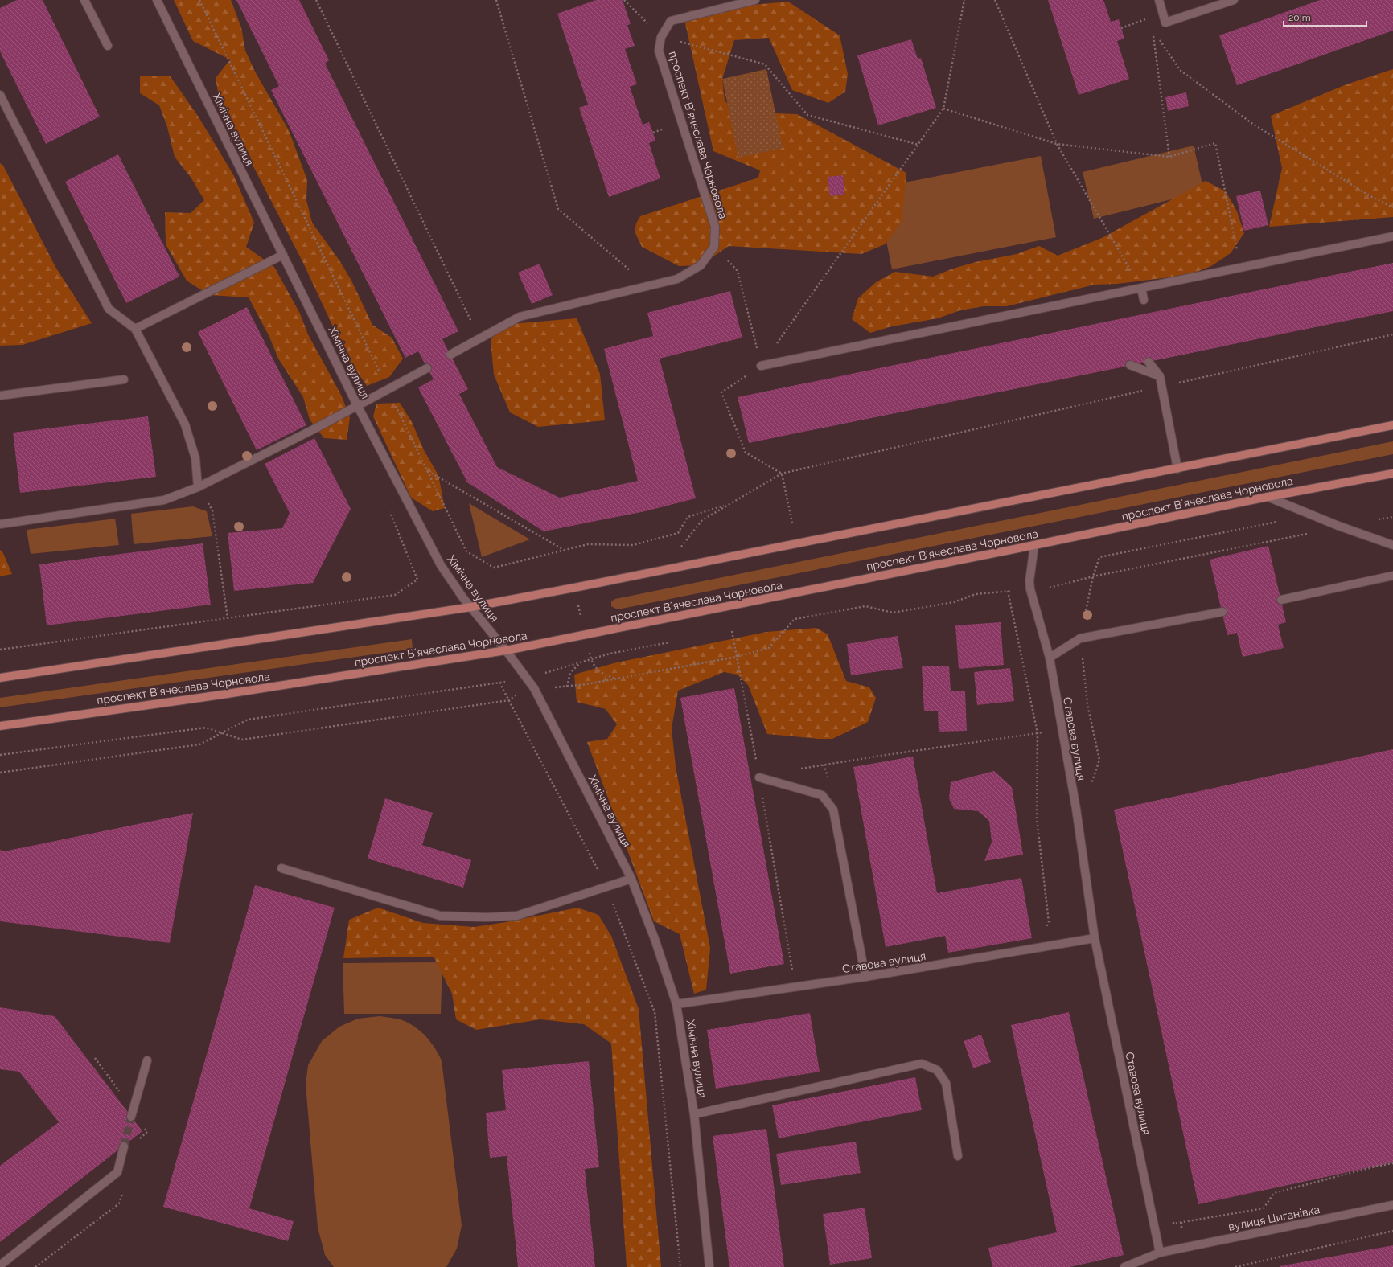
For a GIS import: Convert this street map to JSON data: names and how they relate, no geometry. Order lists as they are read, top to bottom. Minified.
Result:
{"streets":{"main road":["проспект Вʼячеслава Чорновола"],"street":["Хімічна вулиця","Ставова вулиця","вулиця Циганівка"]},"crossings":[["Хімічна вулиця","проспект Вʼячеслава Чорновола"],["Хімічна вулиця","Ставова вулиця"],["проспект Вʼячеслава Чорновола","Ставова вулиця"],["Ставова вулиця","вулиця Циганівка"]],"scale_bar":"20 m"}
